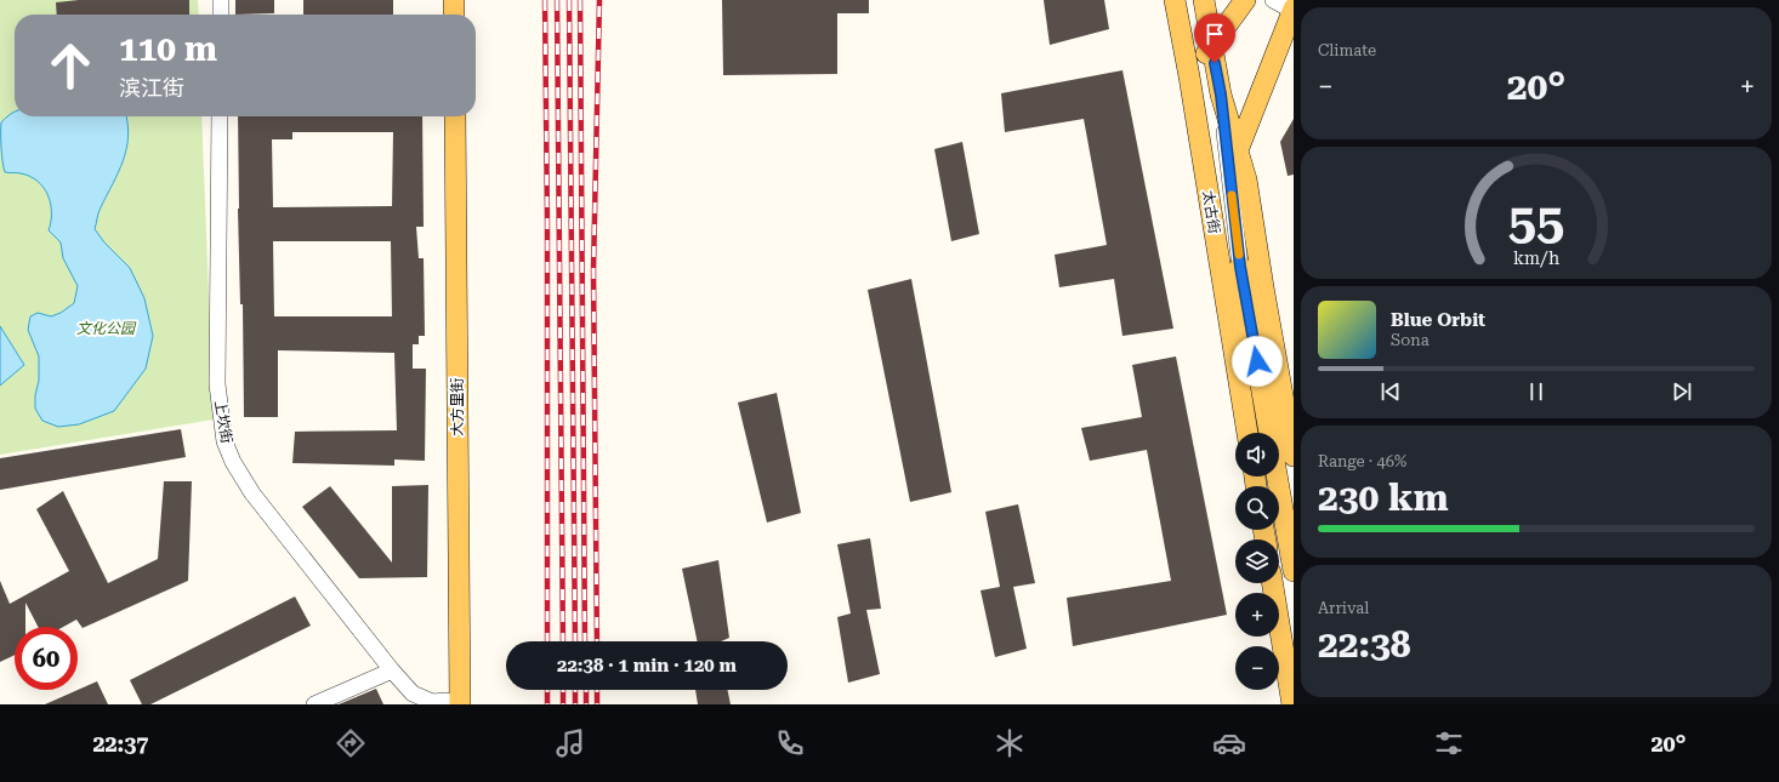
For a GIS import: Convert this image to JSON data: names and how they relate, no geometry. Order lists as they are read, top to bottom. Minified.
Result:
{"streets":{"main road":["太古街","大方里街"],"street":["上坎街"]},"crossings":[["大方里街","上坎街"]],"parks":["文化公园"],"page":{"tile":["Climate",["Range · 46%","230 km"],["Arrival","22:38"]],"turn":["110 m","滨江街"],"heat":["−","20°","+"],"song":["Blue Orbit","Sona"],"map_buttons":["+","−"],"limit":"60","trip":"22:38 · 1 min · 120 m","tabs":["22:37","20°"],"gauge":["55","km/h"]}}
